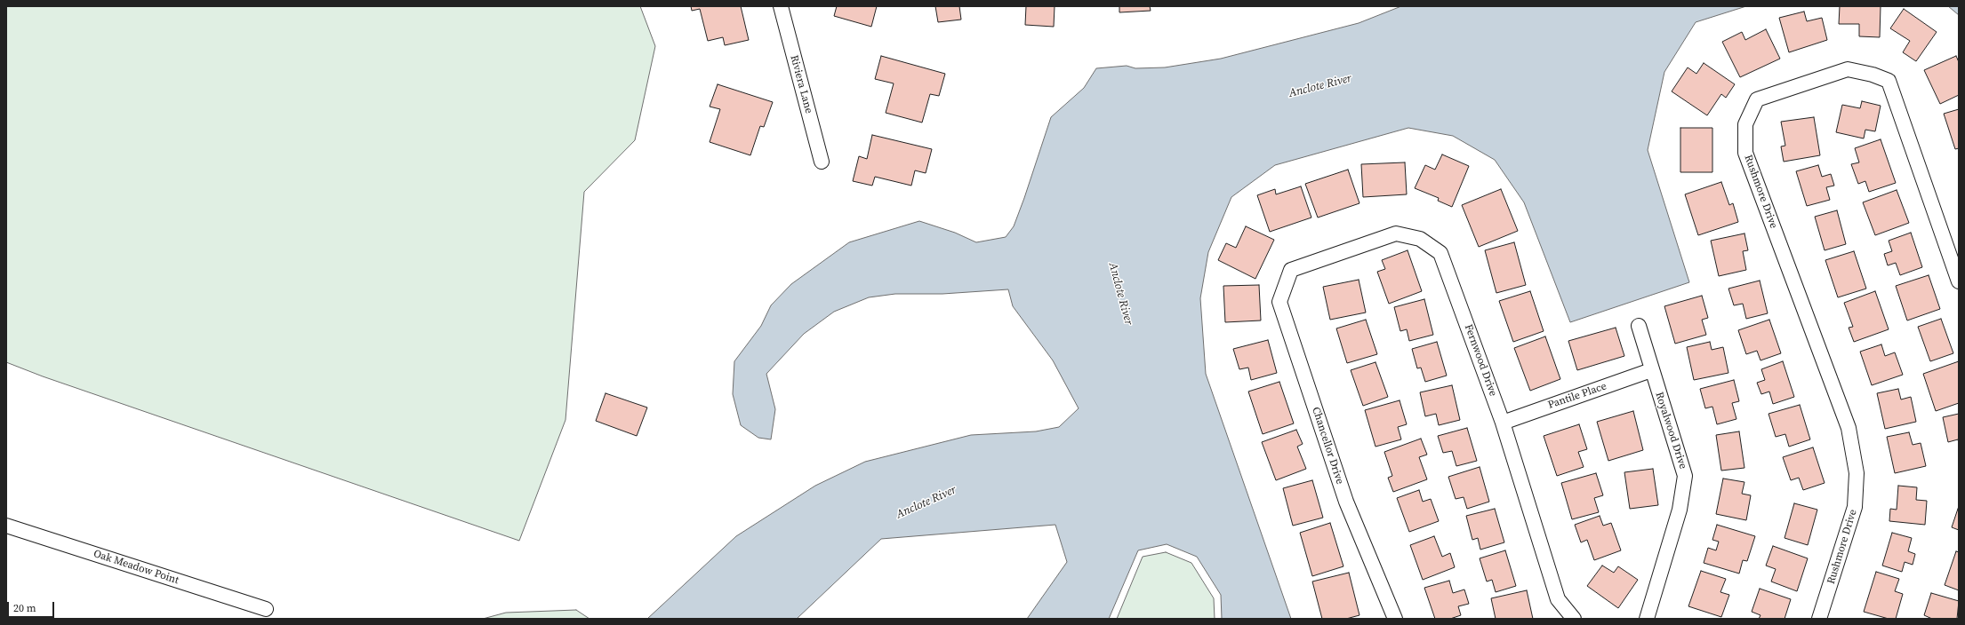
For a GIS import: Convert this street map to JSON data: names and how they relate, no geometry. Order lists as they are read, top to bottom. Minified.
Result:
{"streets":{"street":["Riviera Lane","Rushmore Drive","Fernwood Drive","Pantile Place","Royalwood Drive","Chancellor Drive","Oak Meadow Point"]},"crossings":[["Fernwood Drive","Pantile Place"],["Fernwood Drive","Chancellor Drive"],["Pantile Place","Royalwood Drive"]],"water":["Anclote River"],"scale_bar":"20 m"}
